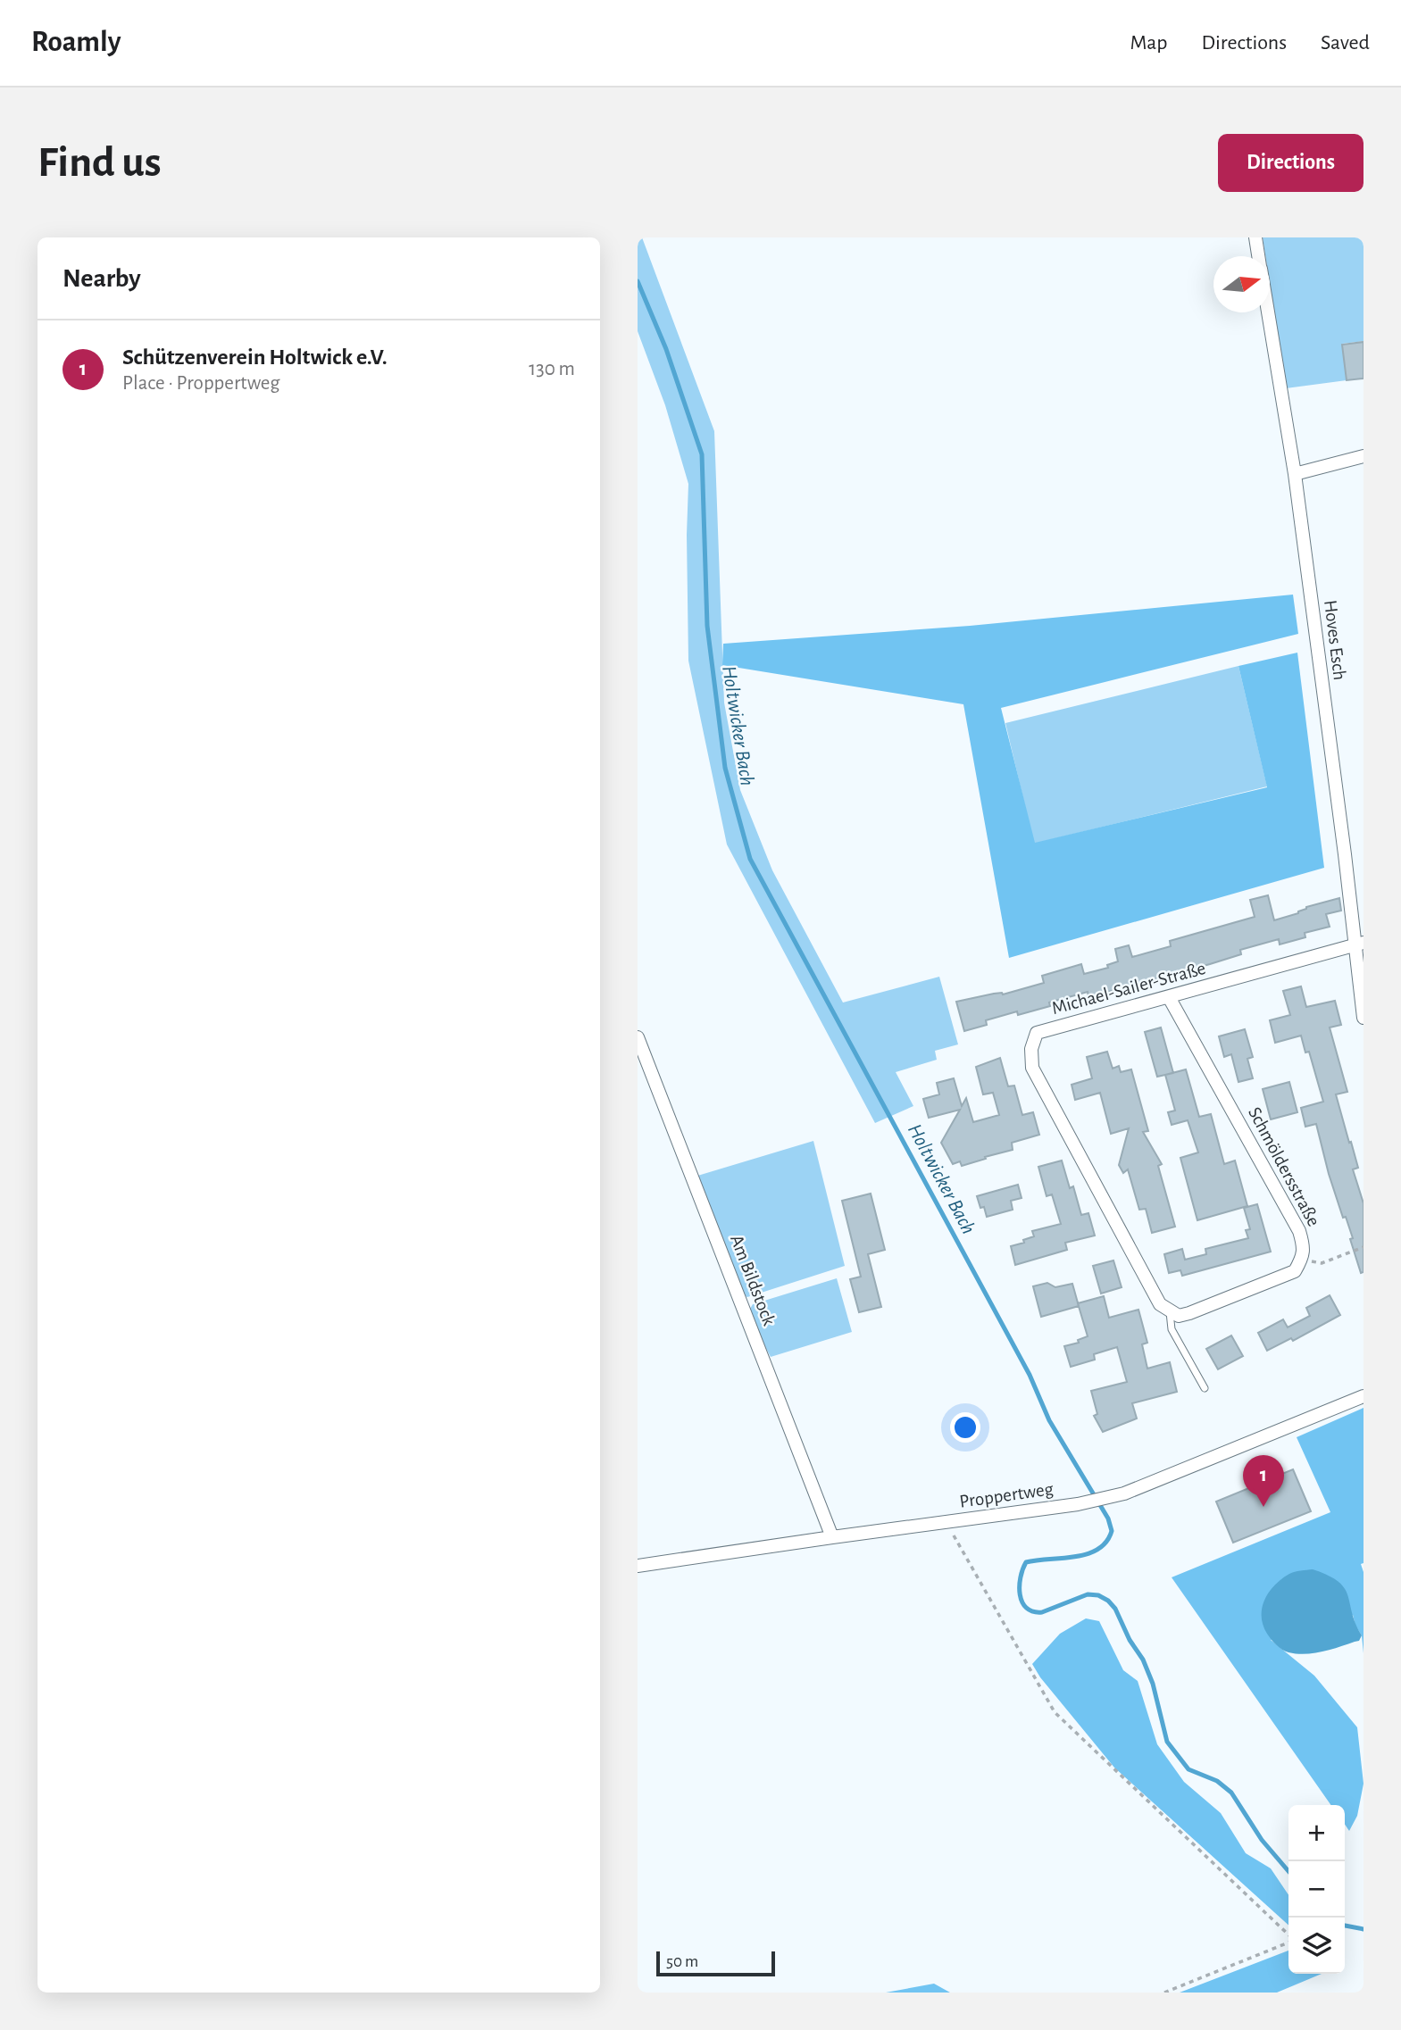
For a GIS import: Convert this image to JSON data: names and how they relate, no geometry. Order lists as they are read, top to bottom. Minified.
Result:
{"streets":{"street":["Hoves Esch","Michael-Sailer-Straße","Schmöldersstraße","Am Bildstock","Proppertweg"]},"crossings":[["Hoves Esch","Michael-Sailer-Straße"],["Michael-Sailer-Straße","Schmöldersstraße"],["Am Bildstock","Proppertweg"]],"water":["Holtwicker Bach"],"scale_bar":"50 m","north":"right","page":{"header":"Roamly","nav":["Map","Directions","Saved"],"buttons":"Directions","title":"Find us","heading":"Nearby","list":[{"mark":"1","name":"Schützenverein Holtwick e.V.","note":"Place · Proppertweg","value":"130 m"}],"pins":"1","map_buttons":["+","−"],"scale":"50 m"}}
